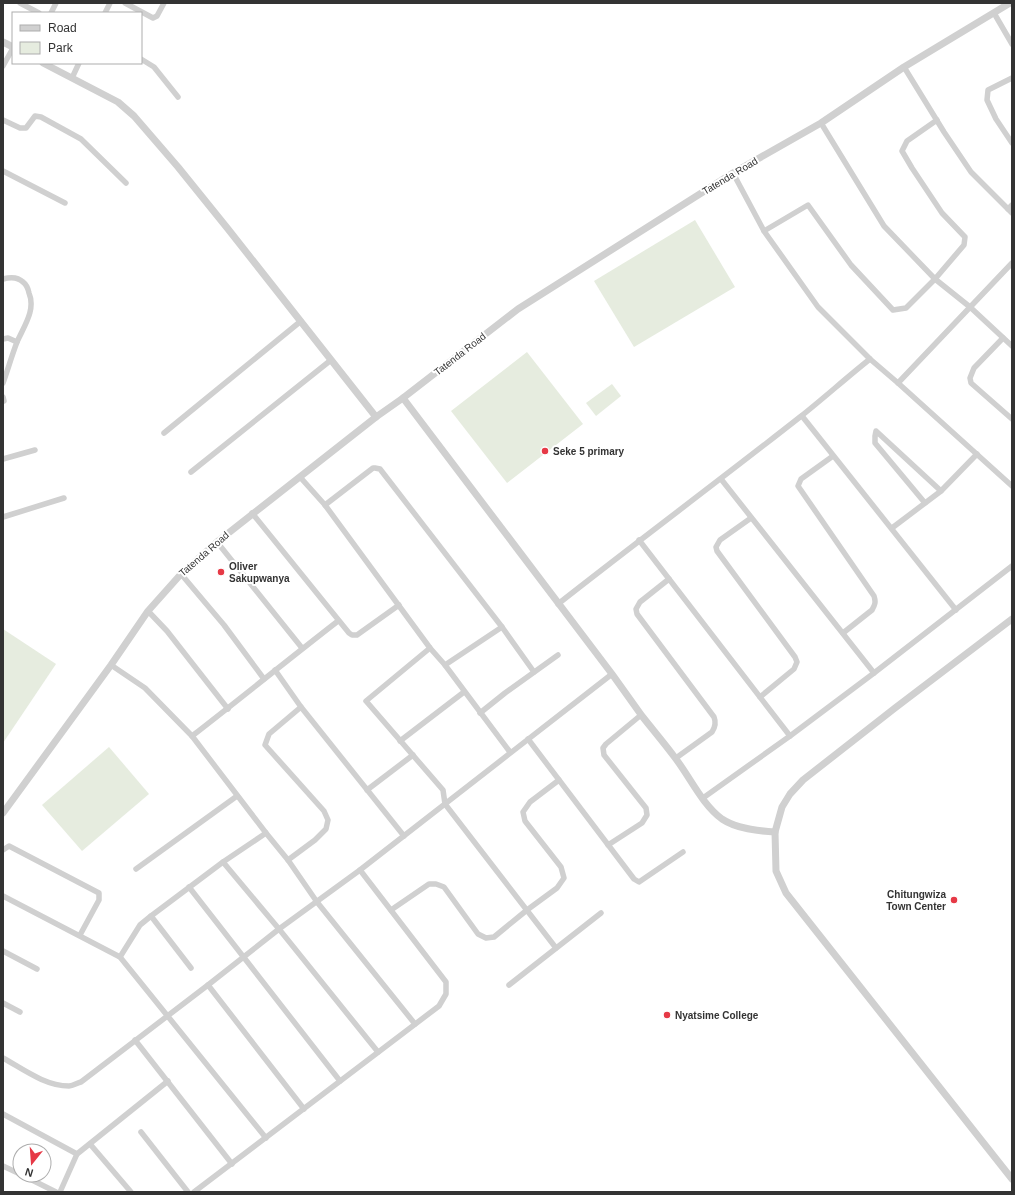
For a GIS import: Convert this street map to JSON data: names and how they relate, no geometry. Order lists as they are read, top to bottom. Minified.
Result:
{"streets":{"street":["Tatenda Road"]},"places":["Seke 5 primary","Oliver Sakupwanya","Chitungwiza Town Center","Nyatsime College"],"legend":["Road","Park"],"north":"bottom"}
